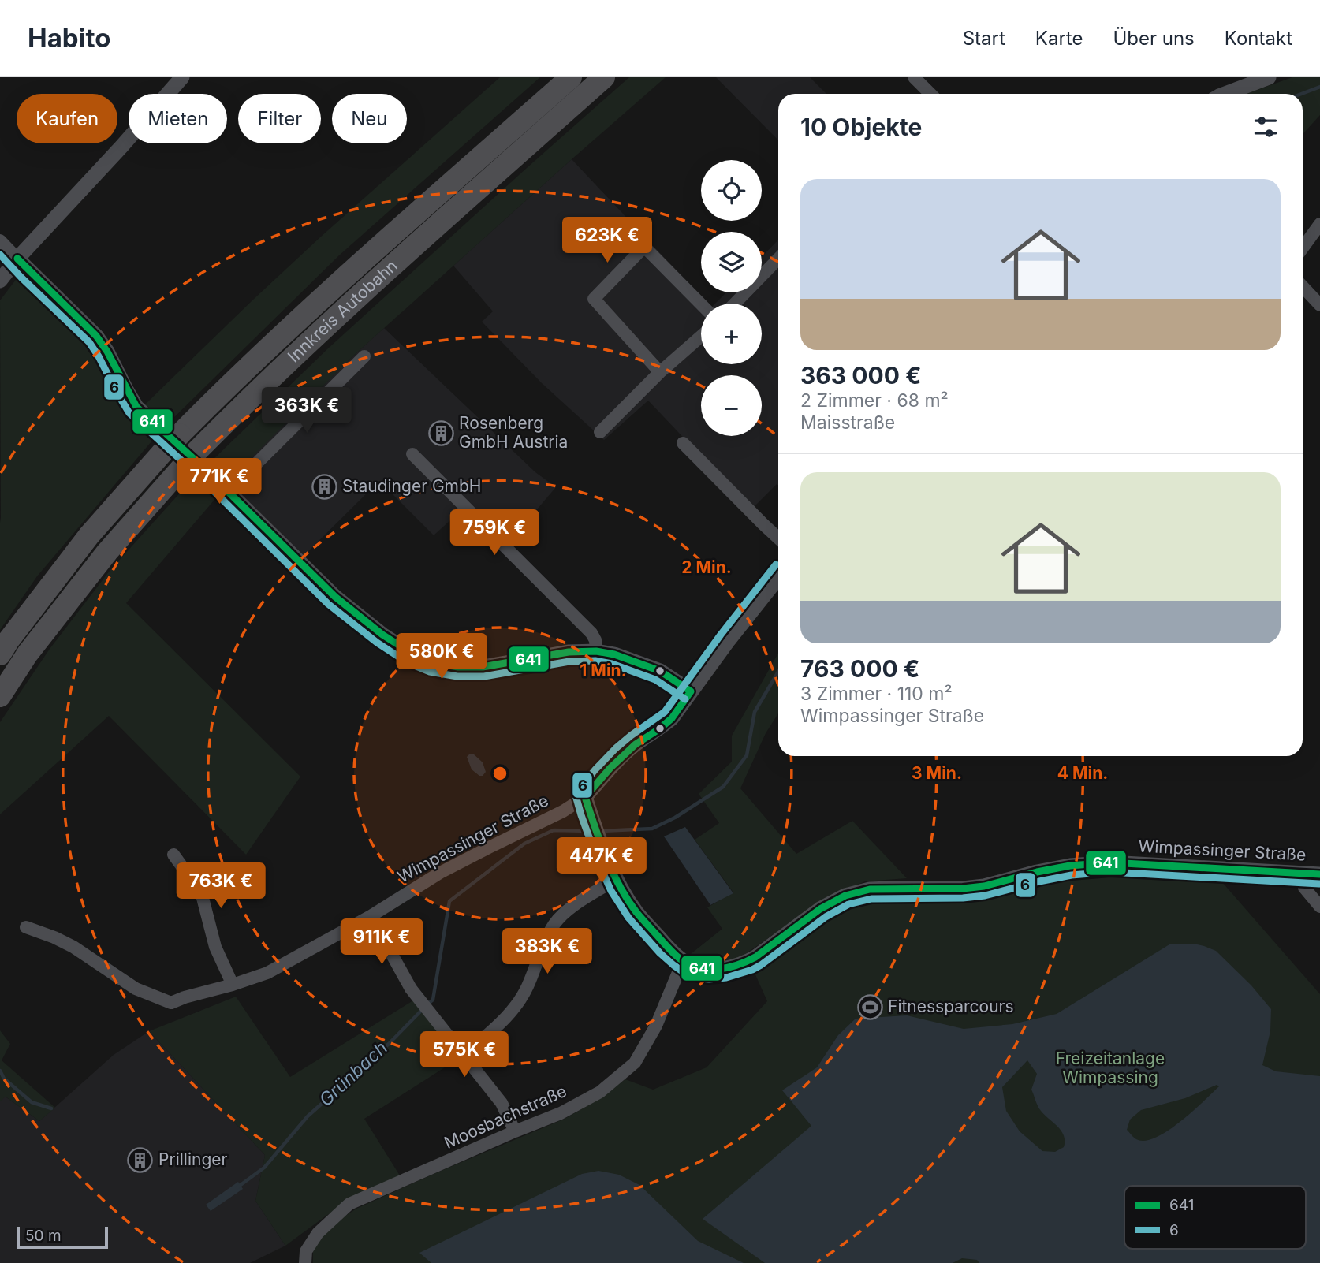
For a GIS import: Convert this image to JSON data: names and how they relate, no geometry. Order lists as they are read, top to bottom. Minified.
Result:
{"streets":{"highway":["Innkreis Autobahn"],"street":["Wimpassinger Straße","Moosbachstraße"]},"crossings":[["Wimpassinger Straße","Moosbachstraße"]],"water":["Grünbach"],"parks":["Freizeitanlage Wimpassing"],"places":{"building":["Rosenberg GmbH Austria","Staudinger GmbH","Prillinger"],"sports":["Fitnessparcours"]},"lines":["transit line 6","transit line 641"],"legend":["641","6"],"scale_bar":"50 m","page":{"header":"Habito","nav":["Start","Karte","Über uns","Kontakt"],"chip":["Kaufen","Mieten","Filter","Neu"],"heading":"10 Objekte","map_buttons":["+","−"],"list":[{"name":"363 000 €","note":"2 Zimmer · 68 m² · Maisstraße"},{"name":"763 000 €","note":"3 Zimmer · 110 m² · Wimpassinger Straße"}],"price":["623K €","363K €","771K €","759K €","580K €","447K €","763K €","911K €","383K €","575K €"],"scale":"50 m"},"rings":["2 Min.","1 Min.","3 Min.","4 Min."]}
